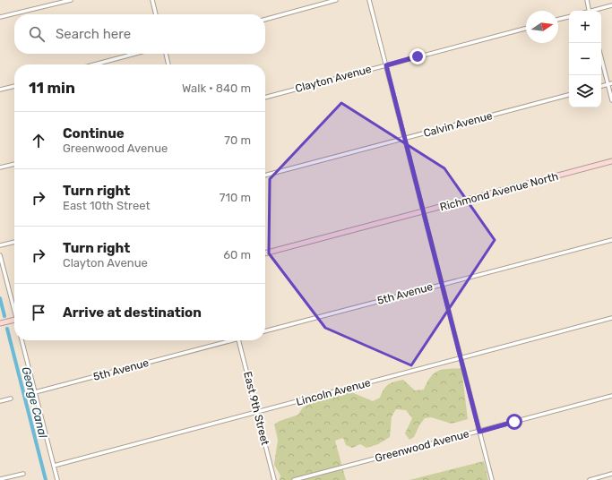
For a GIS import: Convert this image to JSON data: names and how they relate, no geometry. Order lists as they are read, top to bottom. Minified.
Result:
{"streets":{"street":["Clayton Avenue","Calvin Avenue","Richmond Avenue North","5th Avenue","Lincoln Avenue","East 9th Street","Greenwood Avenue"]},"crossings":[["Lincoln Avenue","East 9th Street"]],"water":["George Canal"],"north":"right","page":{"map_buttons":["+","−"],"search":"Search here","heading":["11 min","Walk · 840 m"],"list":[["Continue","Greenwood Avenue","70 m"],["Turn right","East 10th Street","710 m"],["Turn right","Clayton Avenue","60 m"],"Arrive at destination"]}}
